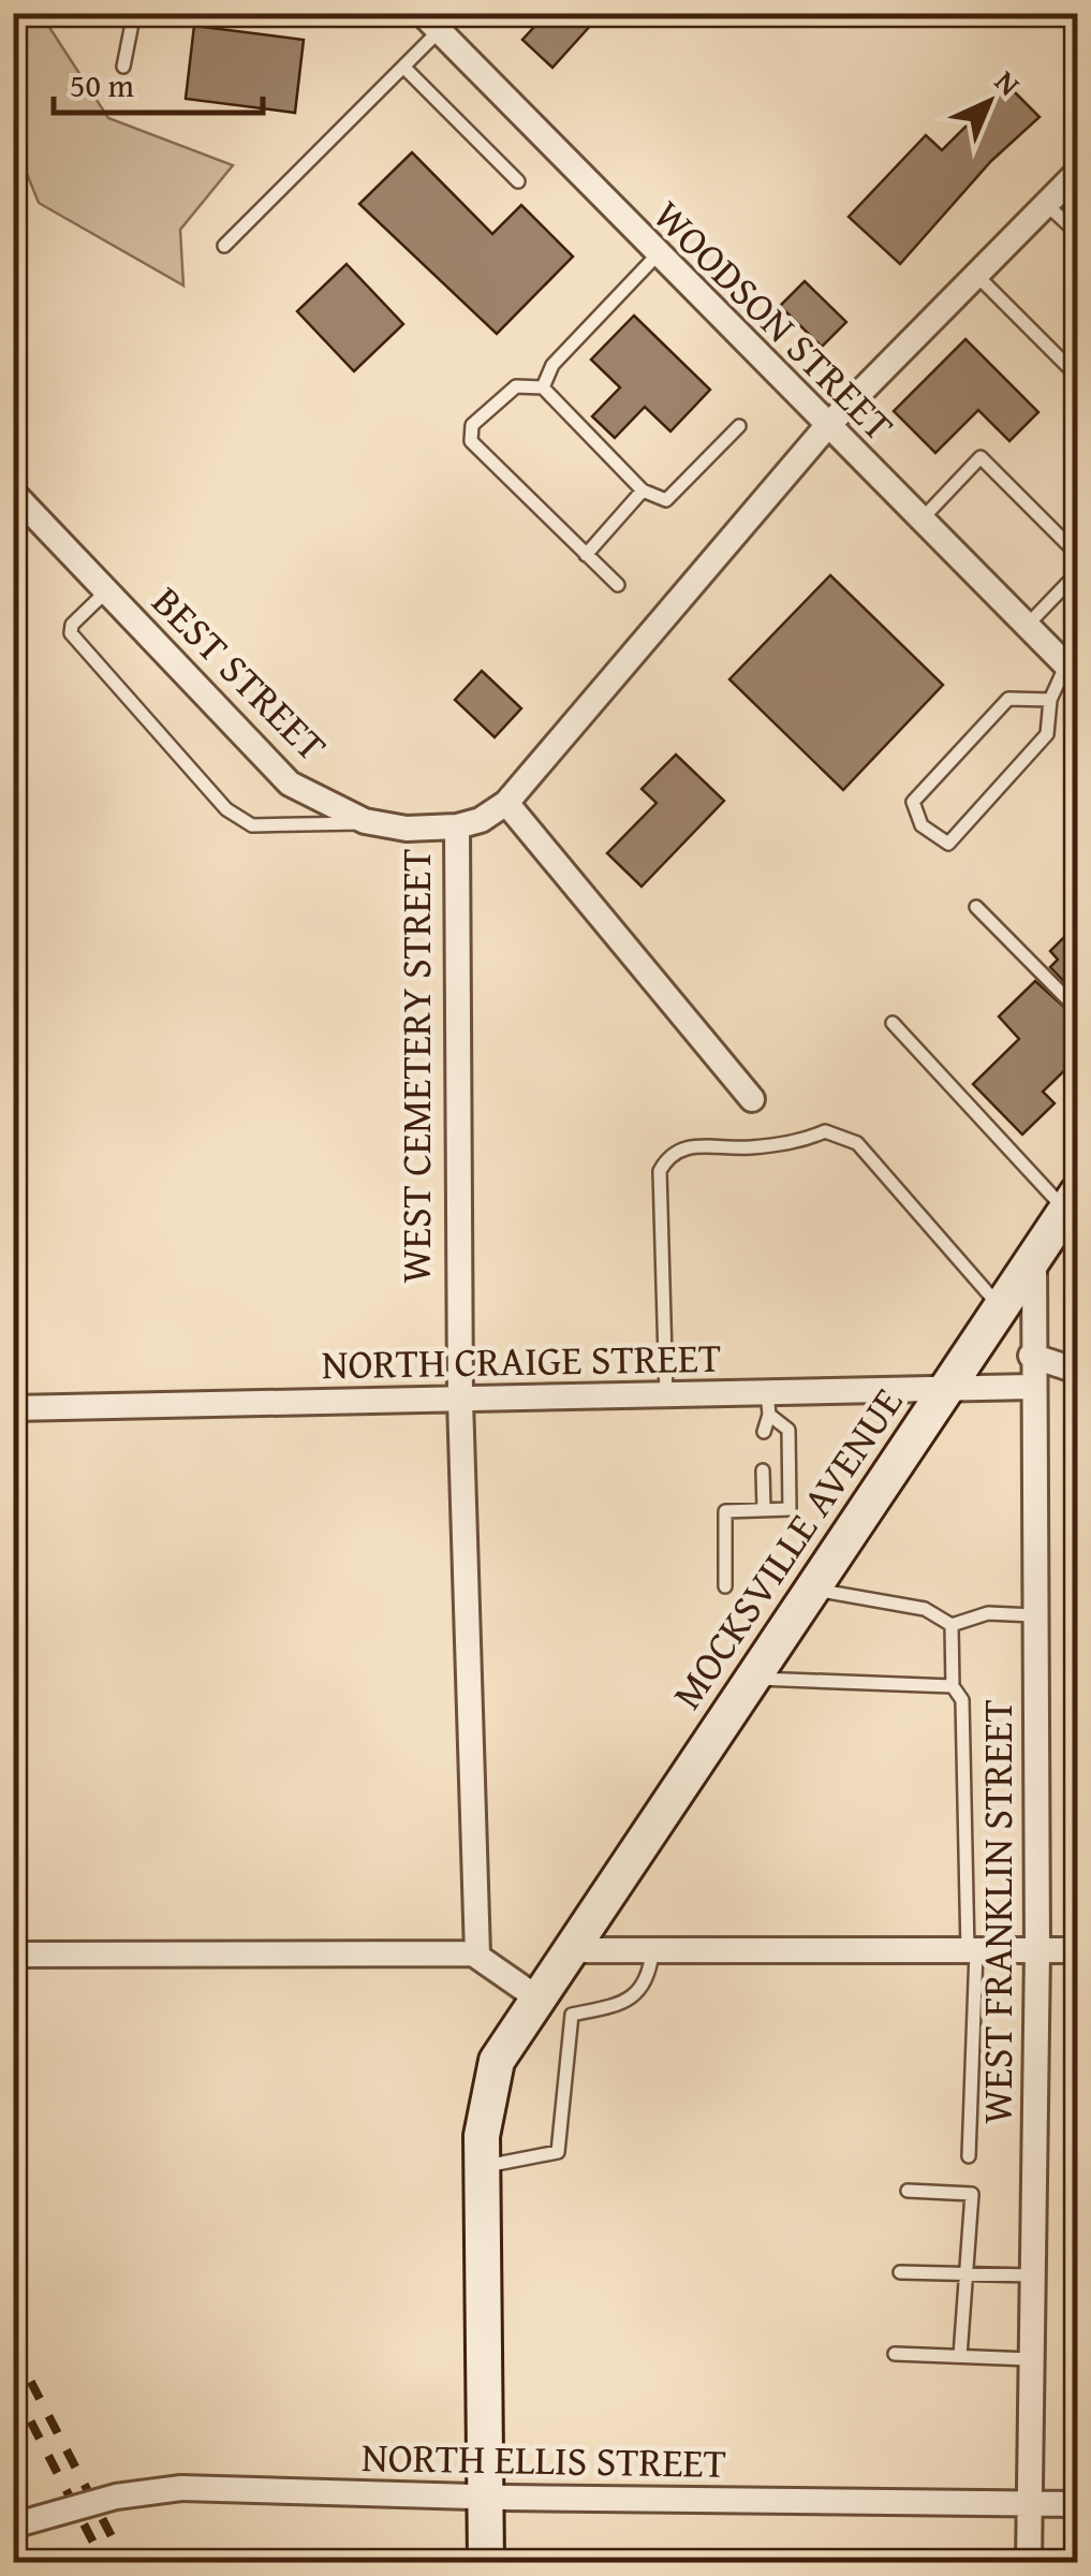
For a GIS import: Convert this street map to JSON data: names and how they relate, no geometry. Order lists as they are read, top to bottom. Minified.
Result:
{"streets":{"street":["WOODSON STREET","BEST STREET","WEST CEMETERY STREET","NORTH CRAIGE STREET","MOCKSVILLE AVENUE","WEST FRANKLIN STREET","NORTH ELLIS STREET"]},"crossings":[["WOODSON STREET","WEST CEMETERY STREET"],["BEST STREET","WEST CEMETERY STREET"],["WEST CEMETERY STREET","NORTH CRAIGE STREET"],["NORTH CRAIGE STREET","MOCKSVILLE AVENUE"],["NORTH CRAIGE STREET","WEST FRANKLIN STREET"],["MOCKSVILLE AVENUE","WEST FRANKLIN STREET"],["WEST FRANKLIN STREET","NORTH ELLIS STREET"]],"scale_bar":"50 m","north":"top right"}
